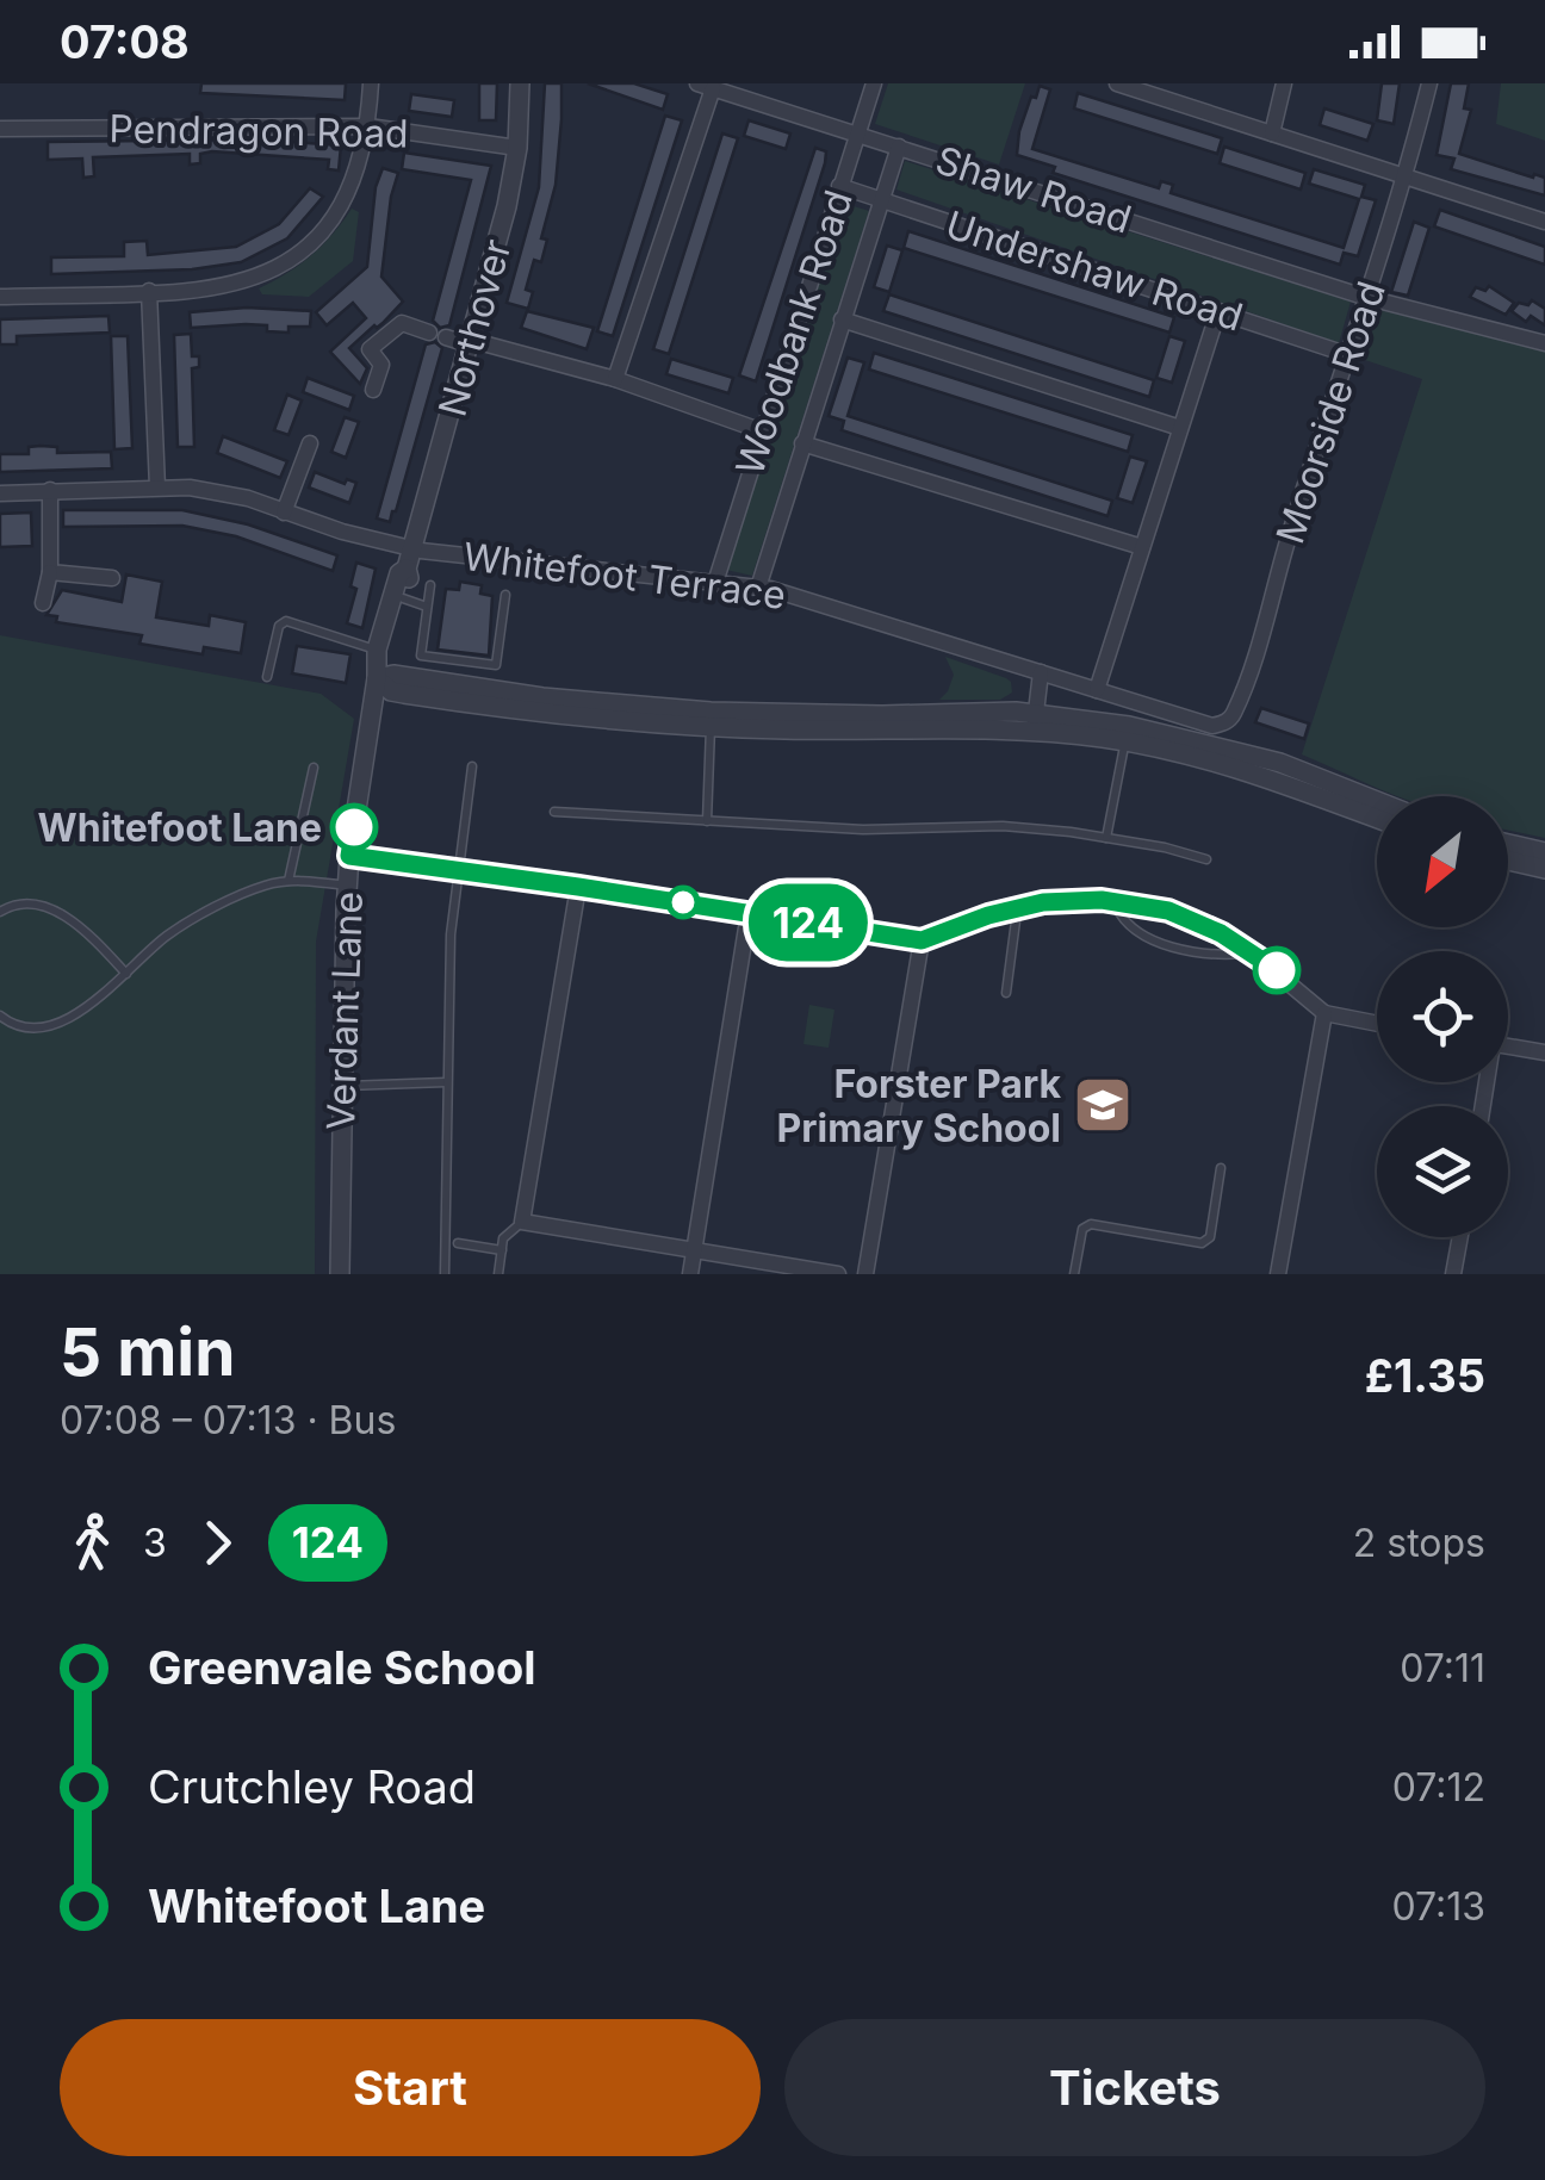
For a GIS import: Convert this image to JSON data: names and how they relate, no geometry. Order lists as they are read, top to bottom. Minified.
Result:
{"streets":{"street":["Pendragon Road","Shaw Road","Undershaw Road","Northover","Woodbank Road","Moorside Road","Whitefoot Terrace","Verdant Lane"]},"crossings":[["Pendragon Road","Northover"],["Shaw Road","Woodbank Road"],["Shaw Road","Moorside Road"],["Undershaw Road","Woodbank Road"],["Undershaw Road","Moorside Road"],["Northover","Whitefoot Terrace"],["Northover","Verdant Lane"],["Woodbank Road","Whitefoot Terrace"],["Moorside Road","Whitefoot Terrace"]],"places":{"other":["Whitefoot Lane"],"school or university":["Forster Park Primary School"]},"lines":["bus line 124"],"north":"bottom left","page":{"status":"07:08","on_map":"124","heading":["5 min","07:08 – 07:13 · Bus","£1.35"],"legs":["3","124","2 stops"],"list":[{"name":"Greenvale School","value":"07:11"},{"name":"Crutchley Road","value":"07:12"},{"name":"Whitefoot Lane","value":"07:13"}],"buttons":["Start","Tickets"]}}
